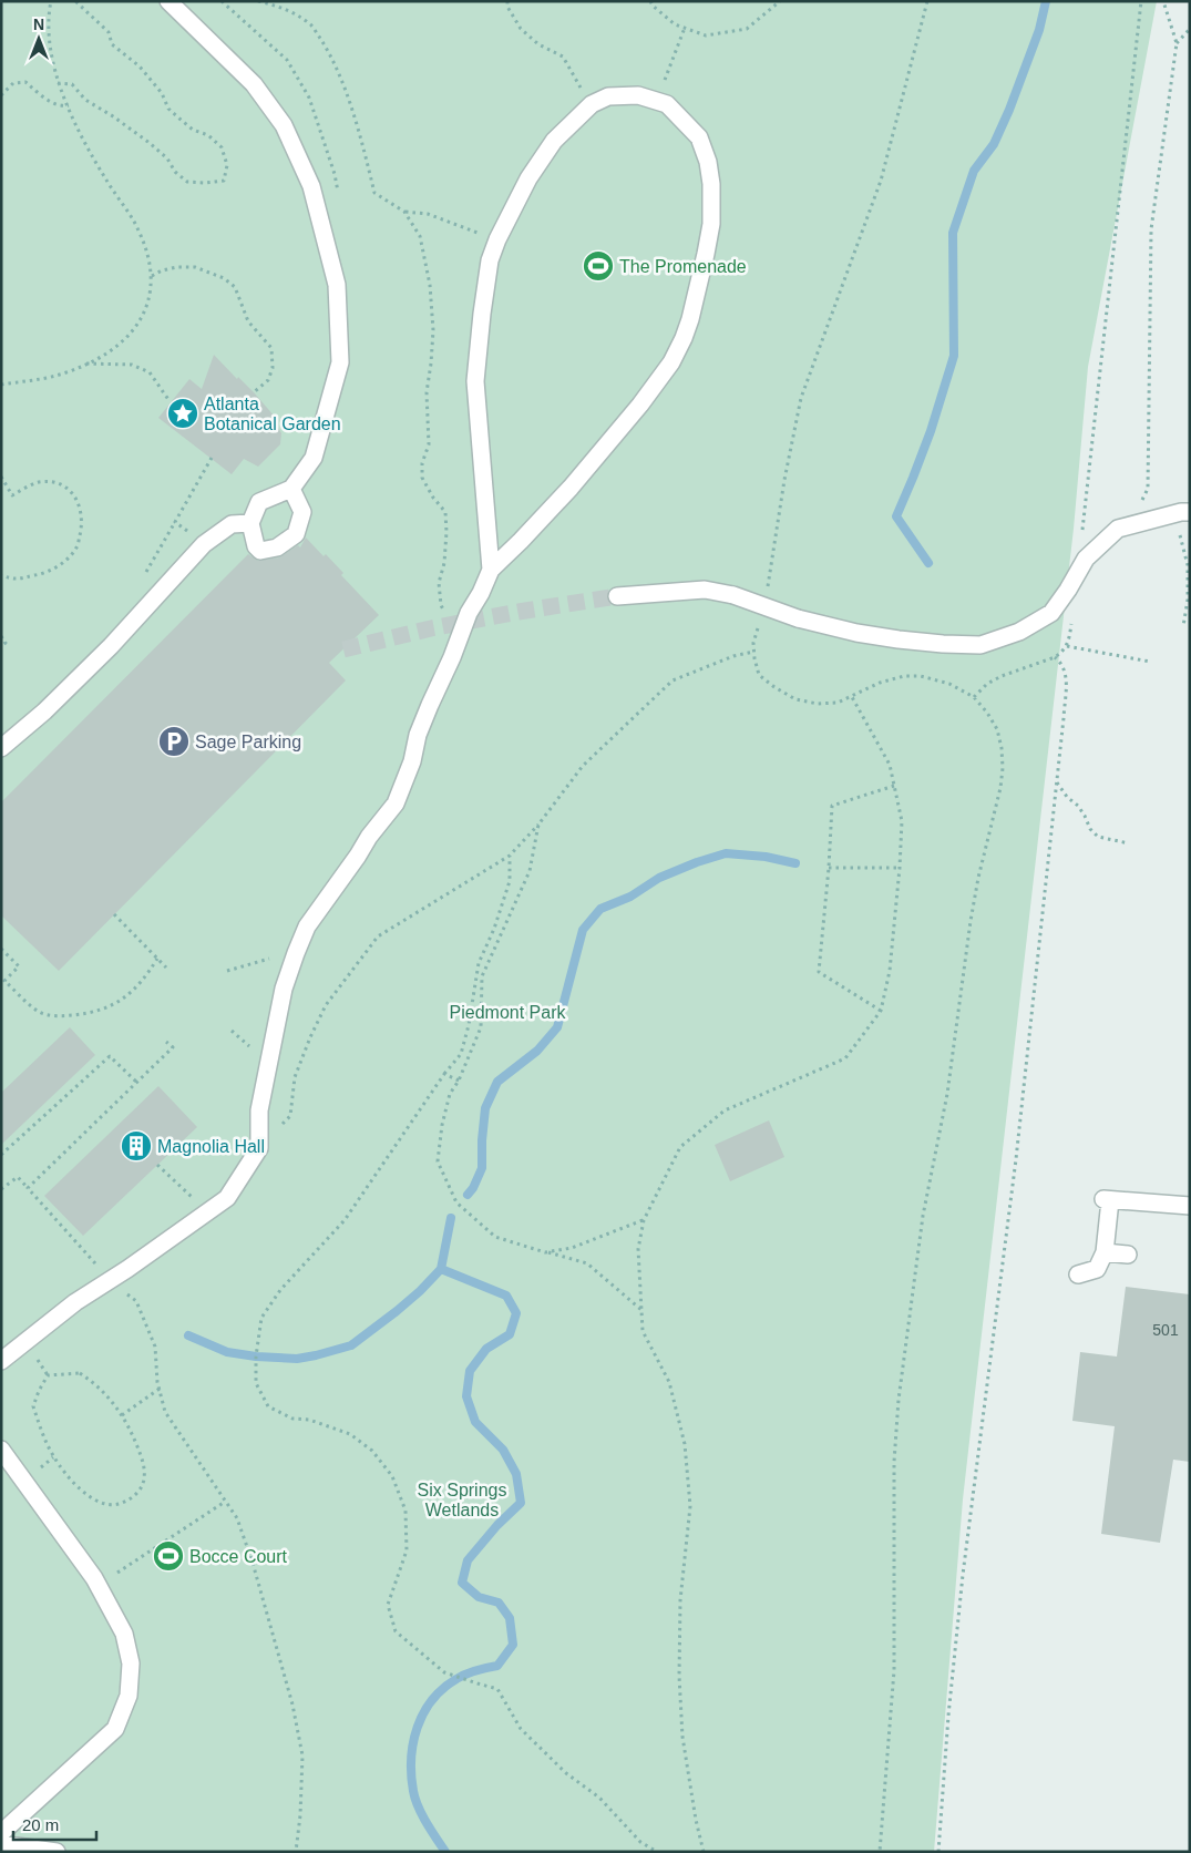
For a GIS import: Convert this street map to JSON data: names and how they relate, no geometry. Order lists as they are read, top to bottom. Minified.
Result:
{"parks":["Piedmont Park","Six Springs Wetlands"],"places":{"sports":["The Promenade","Bocce Court"],"place":["Atlanta Botanical Garden"],"parking":["Sage Parking"],"building":["Magnolia Hall"]},"house_numbers":["501"],"scale_bar":"20 m","north":"top"}
